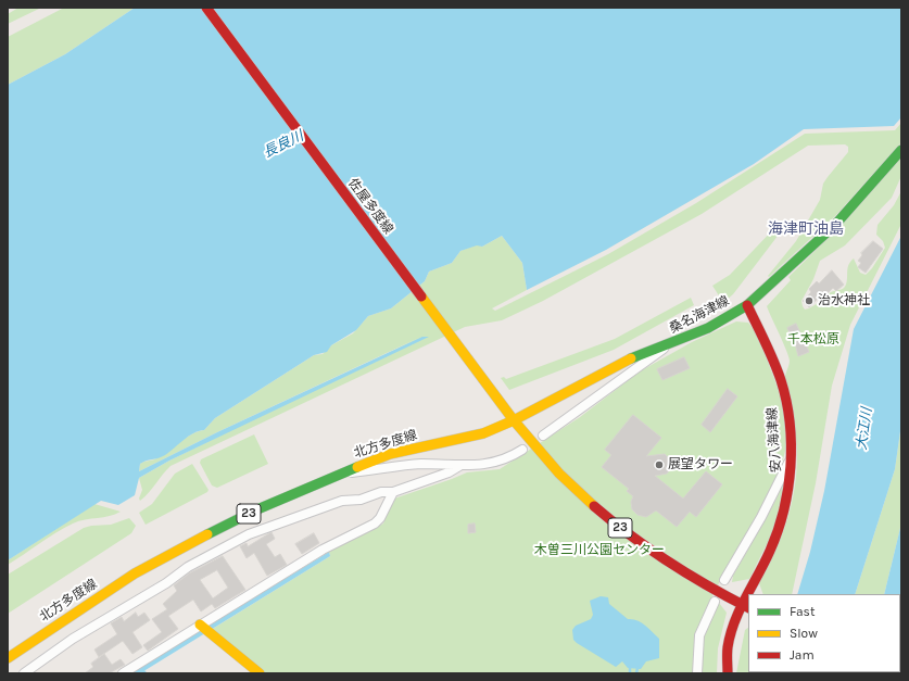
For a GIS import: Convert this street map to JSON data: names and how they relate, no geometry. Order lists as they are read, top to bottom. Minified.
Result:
{"streets":{"main road":["佐屋多度線","桑名海津線","安八海津線","北方多度線","23"]},"crossings":[["佐屋多度線","桑名海津線"],["佐屋多度線","北方多度線"],["佐屋多度線","23"],["桑名海津線","安八海津線"],["桑名海津線","北方多度線"],["桑名海津線","23"],["安八海津線","23"],["北方多度線","23"]],"districts":["海津町油島"],"water":["長良川","大江川"],"parks":["千本松原","木曽三川公園センター"],"places":["治水神社","展望タワー"],"legend":["Fast","Slow","Jam"]}
